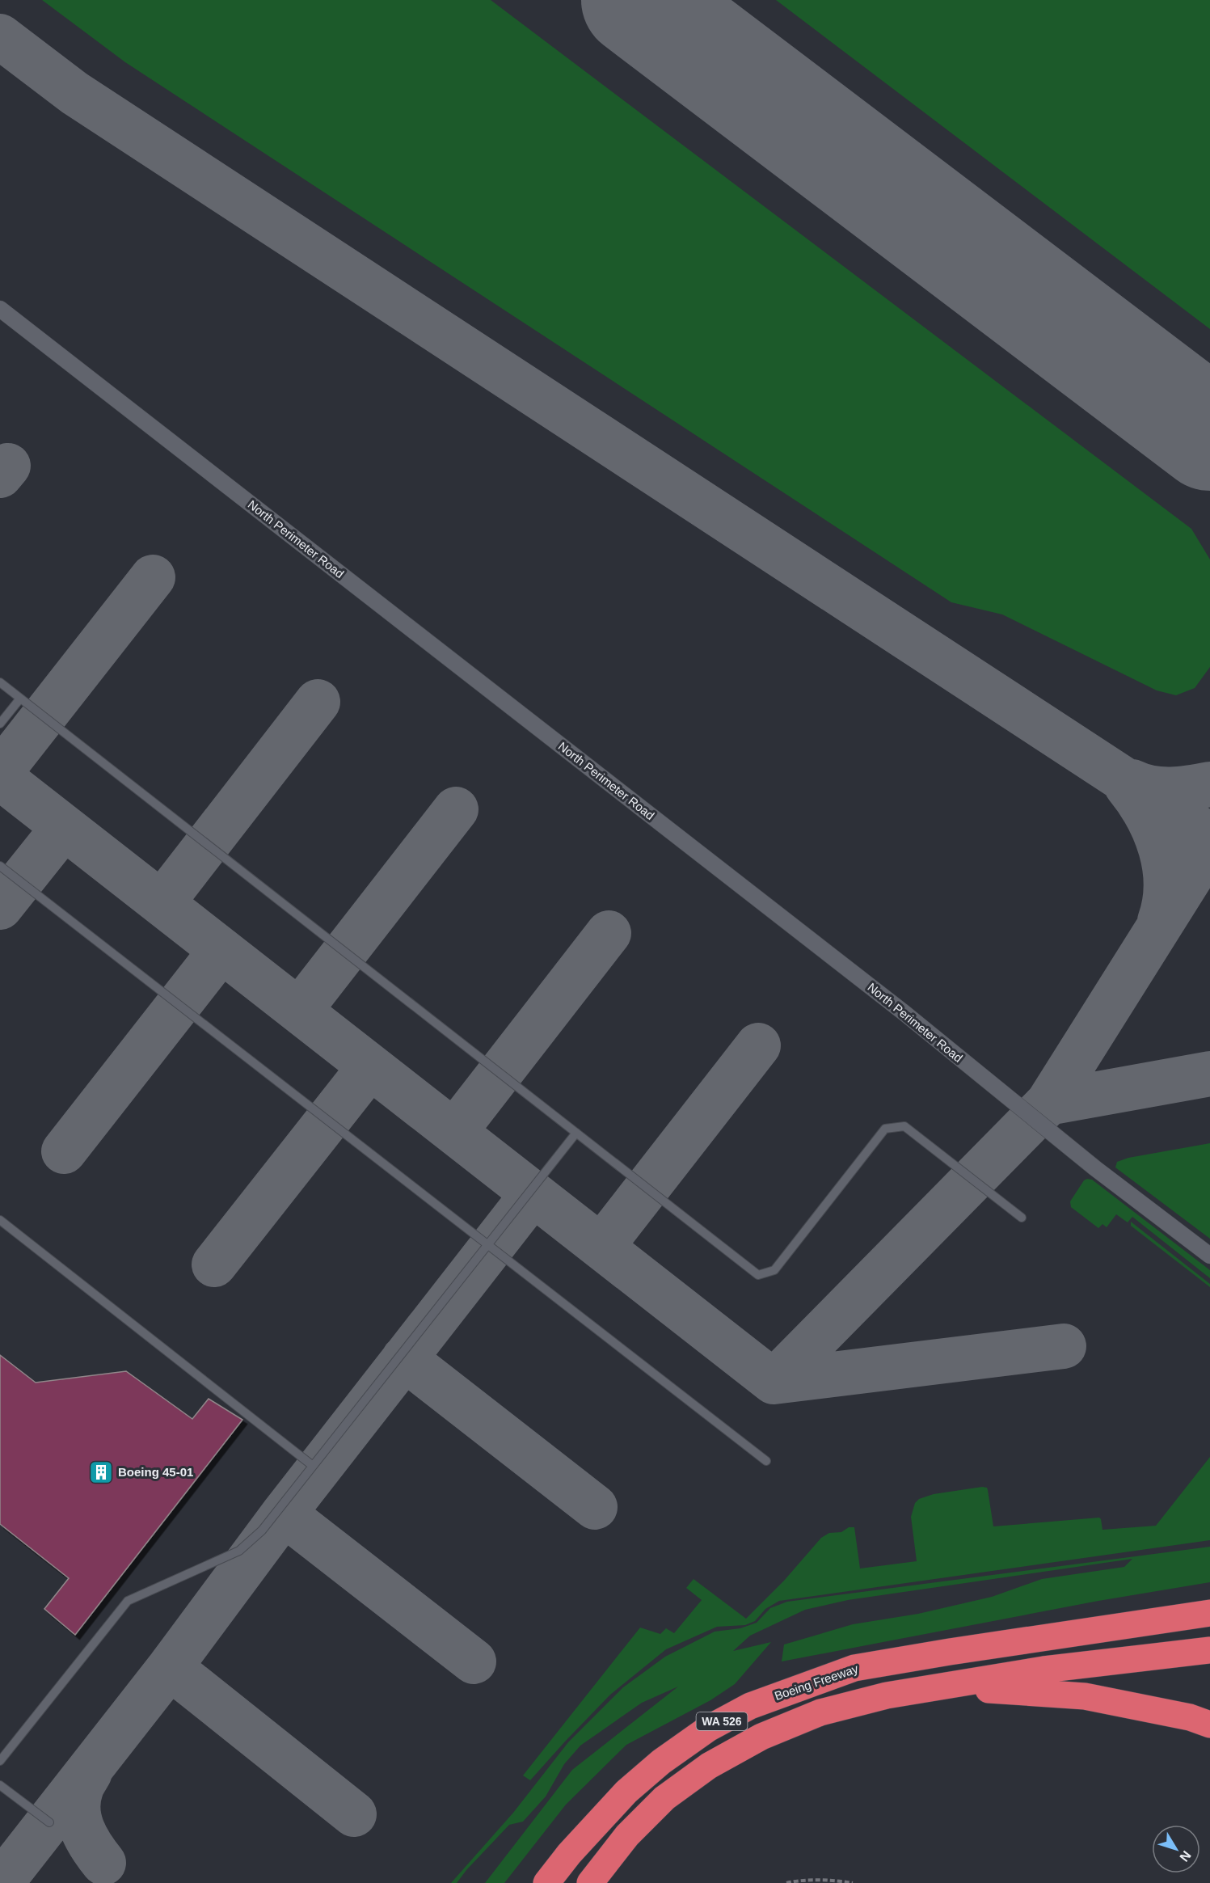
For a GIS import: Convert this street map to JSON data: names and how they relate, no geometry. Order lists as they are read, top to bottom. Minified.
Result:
{"streets":{"highway":["Boeing Freeway","WA 526"],"street":["North Perimeter Road"]},"places":{"building":["Boeing 45-01"]},"north":"bottom right"}
